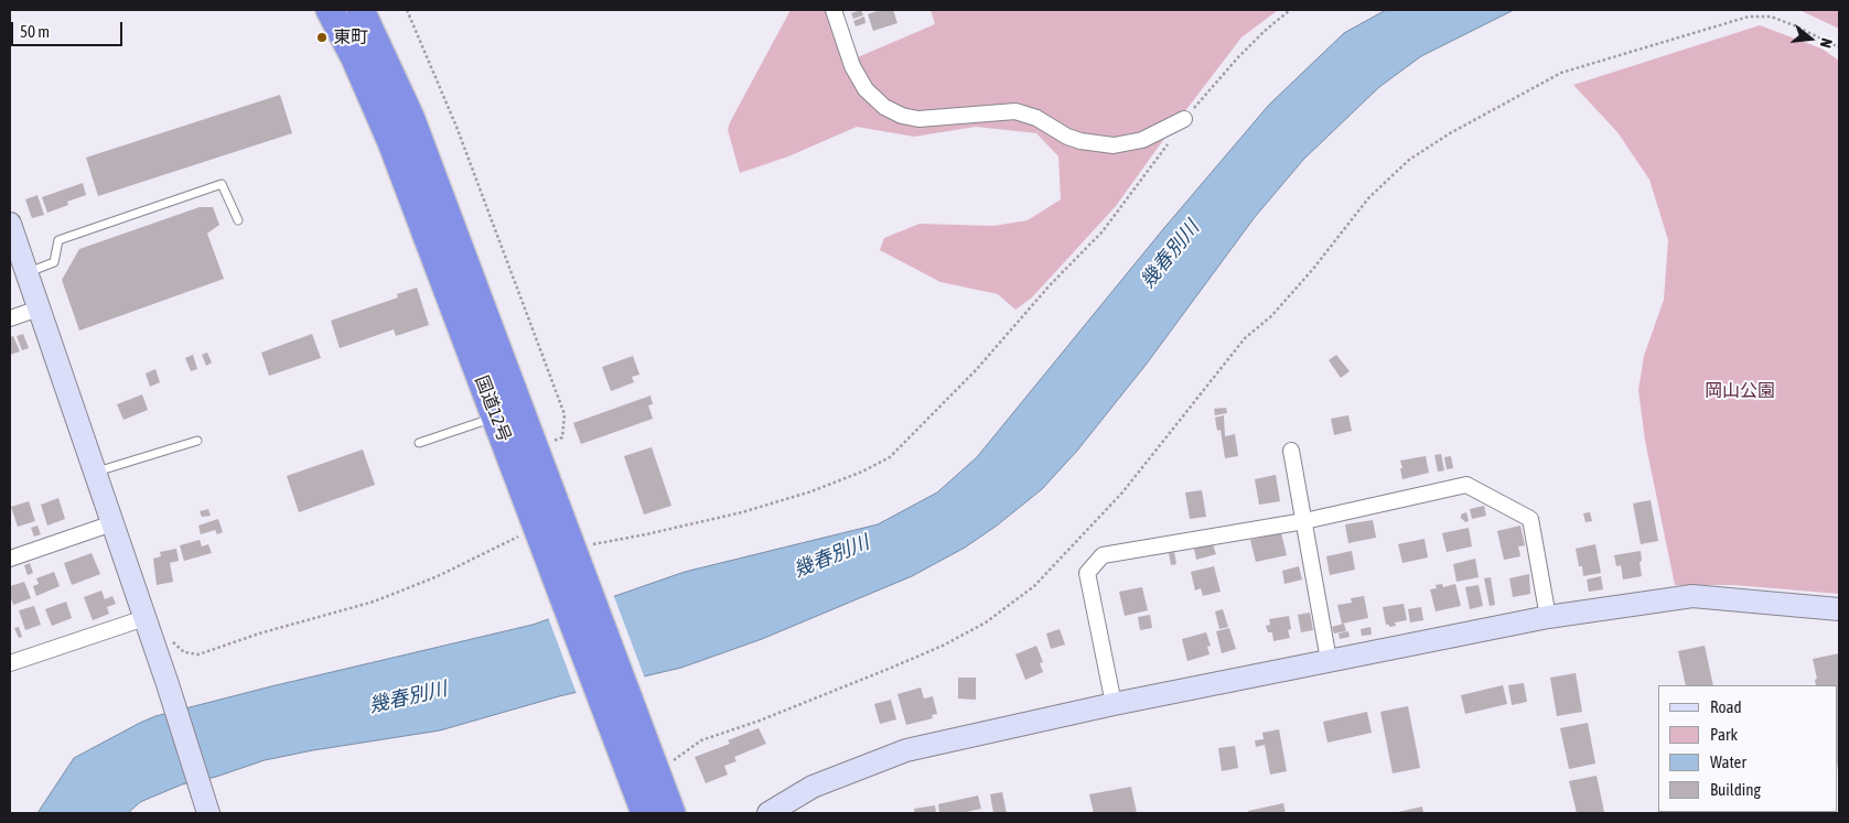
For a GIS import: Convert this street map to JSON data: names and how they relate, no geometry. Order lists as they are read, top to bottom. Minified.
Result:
{"streets":{"highway":["国道12号"]},"water":["幾春別川"],"parks":["岡山公園"],"places":["東町"],"legend":["Road","Park","Water","Building"],"scale_bar":"50 m","north":"right"}
